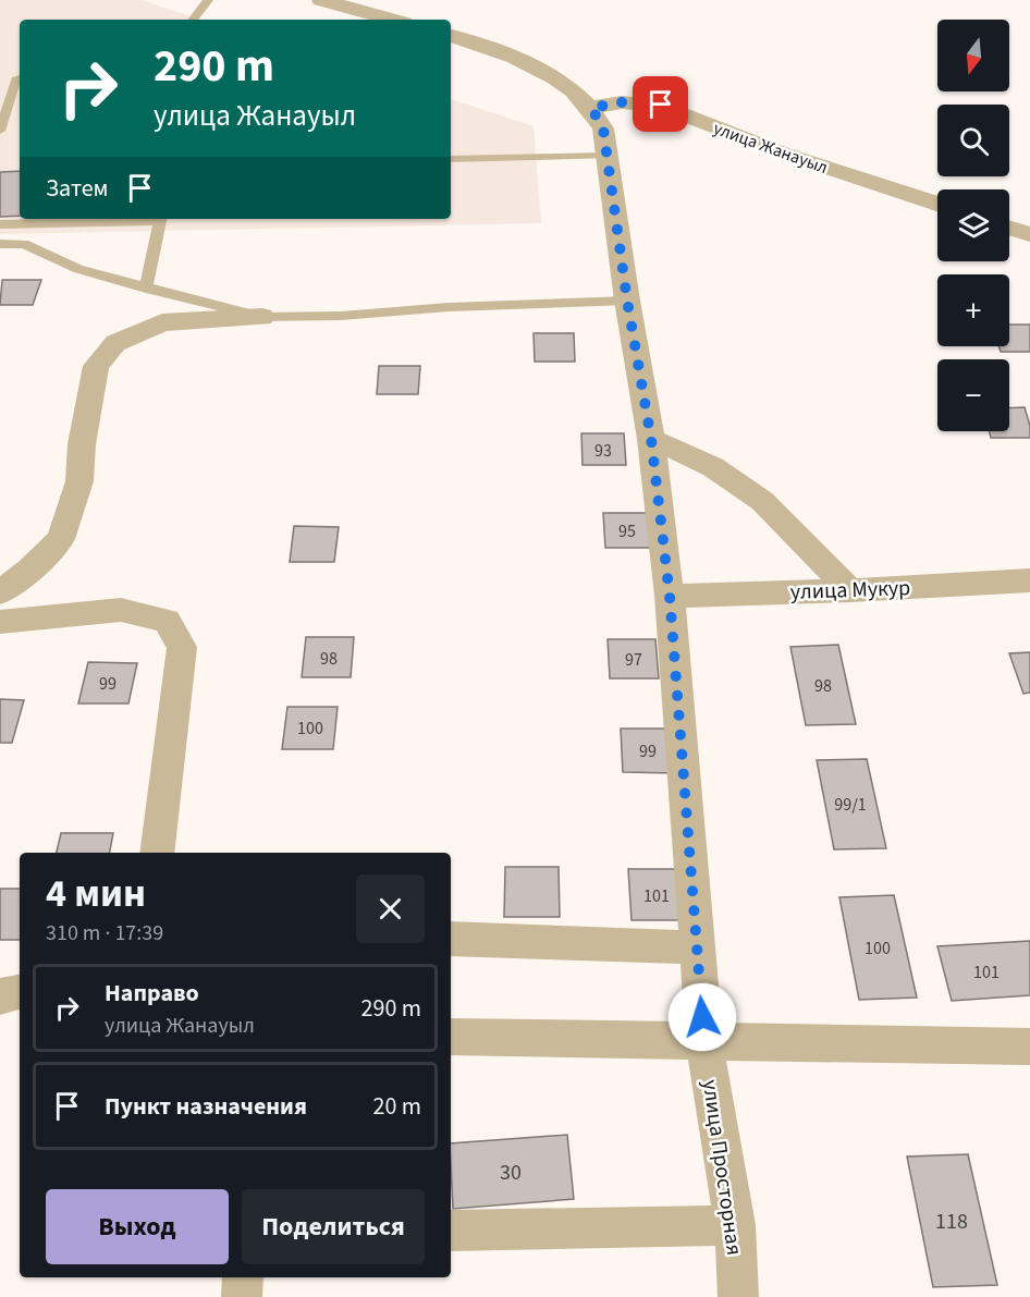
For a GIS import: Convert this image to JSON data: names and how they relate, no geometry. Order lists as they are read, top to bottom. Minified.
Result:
{"streets":{"street":["улица Жанауыл","улица Мукур","улица Просторная"]},"crossings":[["улица Жанауыл","улица Просторная"],["улица Мукур","улица Просторная"]],"house_numbers":["93","95","98","97","99","98","100","99","99/1","101","100","101","30","118"],"north":"bottom","page":{"map_buttons":["+","−"],"turn":["290 m","улица Жанауыл"],"then":"Затем","heading":["4 мин","310 m · 17:39"],"list":[{"name":"Направо","note":"улица Жанауыл","value":"290 m"},{"name":"Пункт назначения","value":"20 m"}],"buttons":["Выход","Поделиться"]}}
